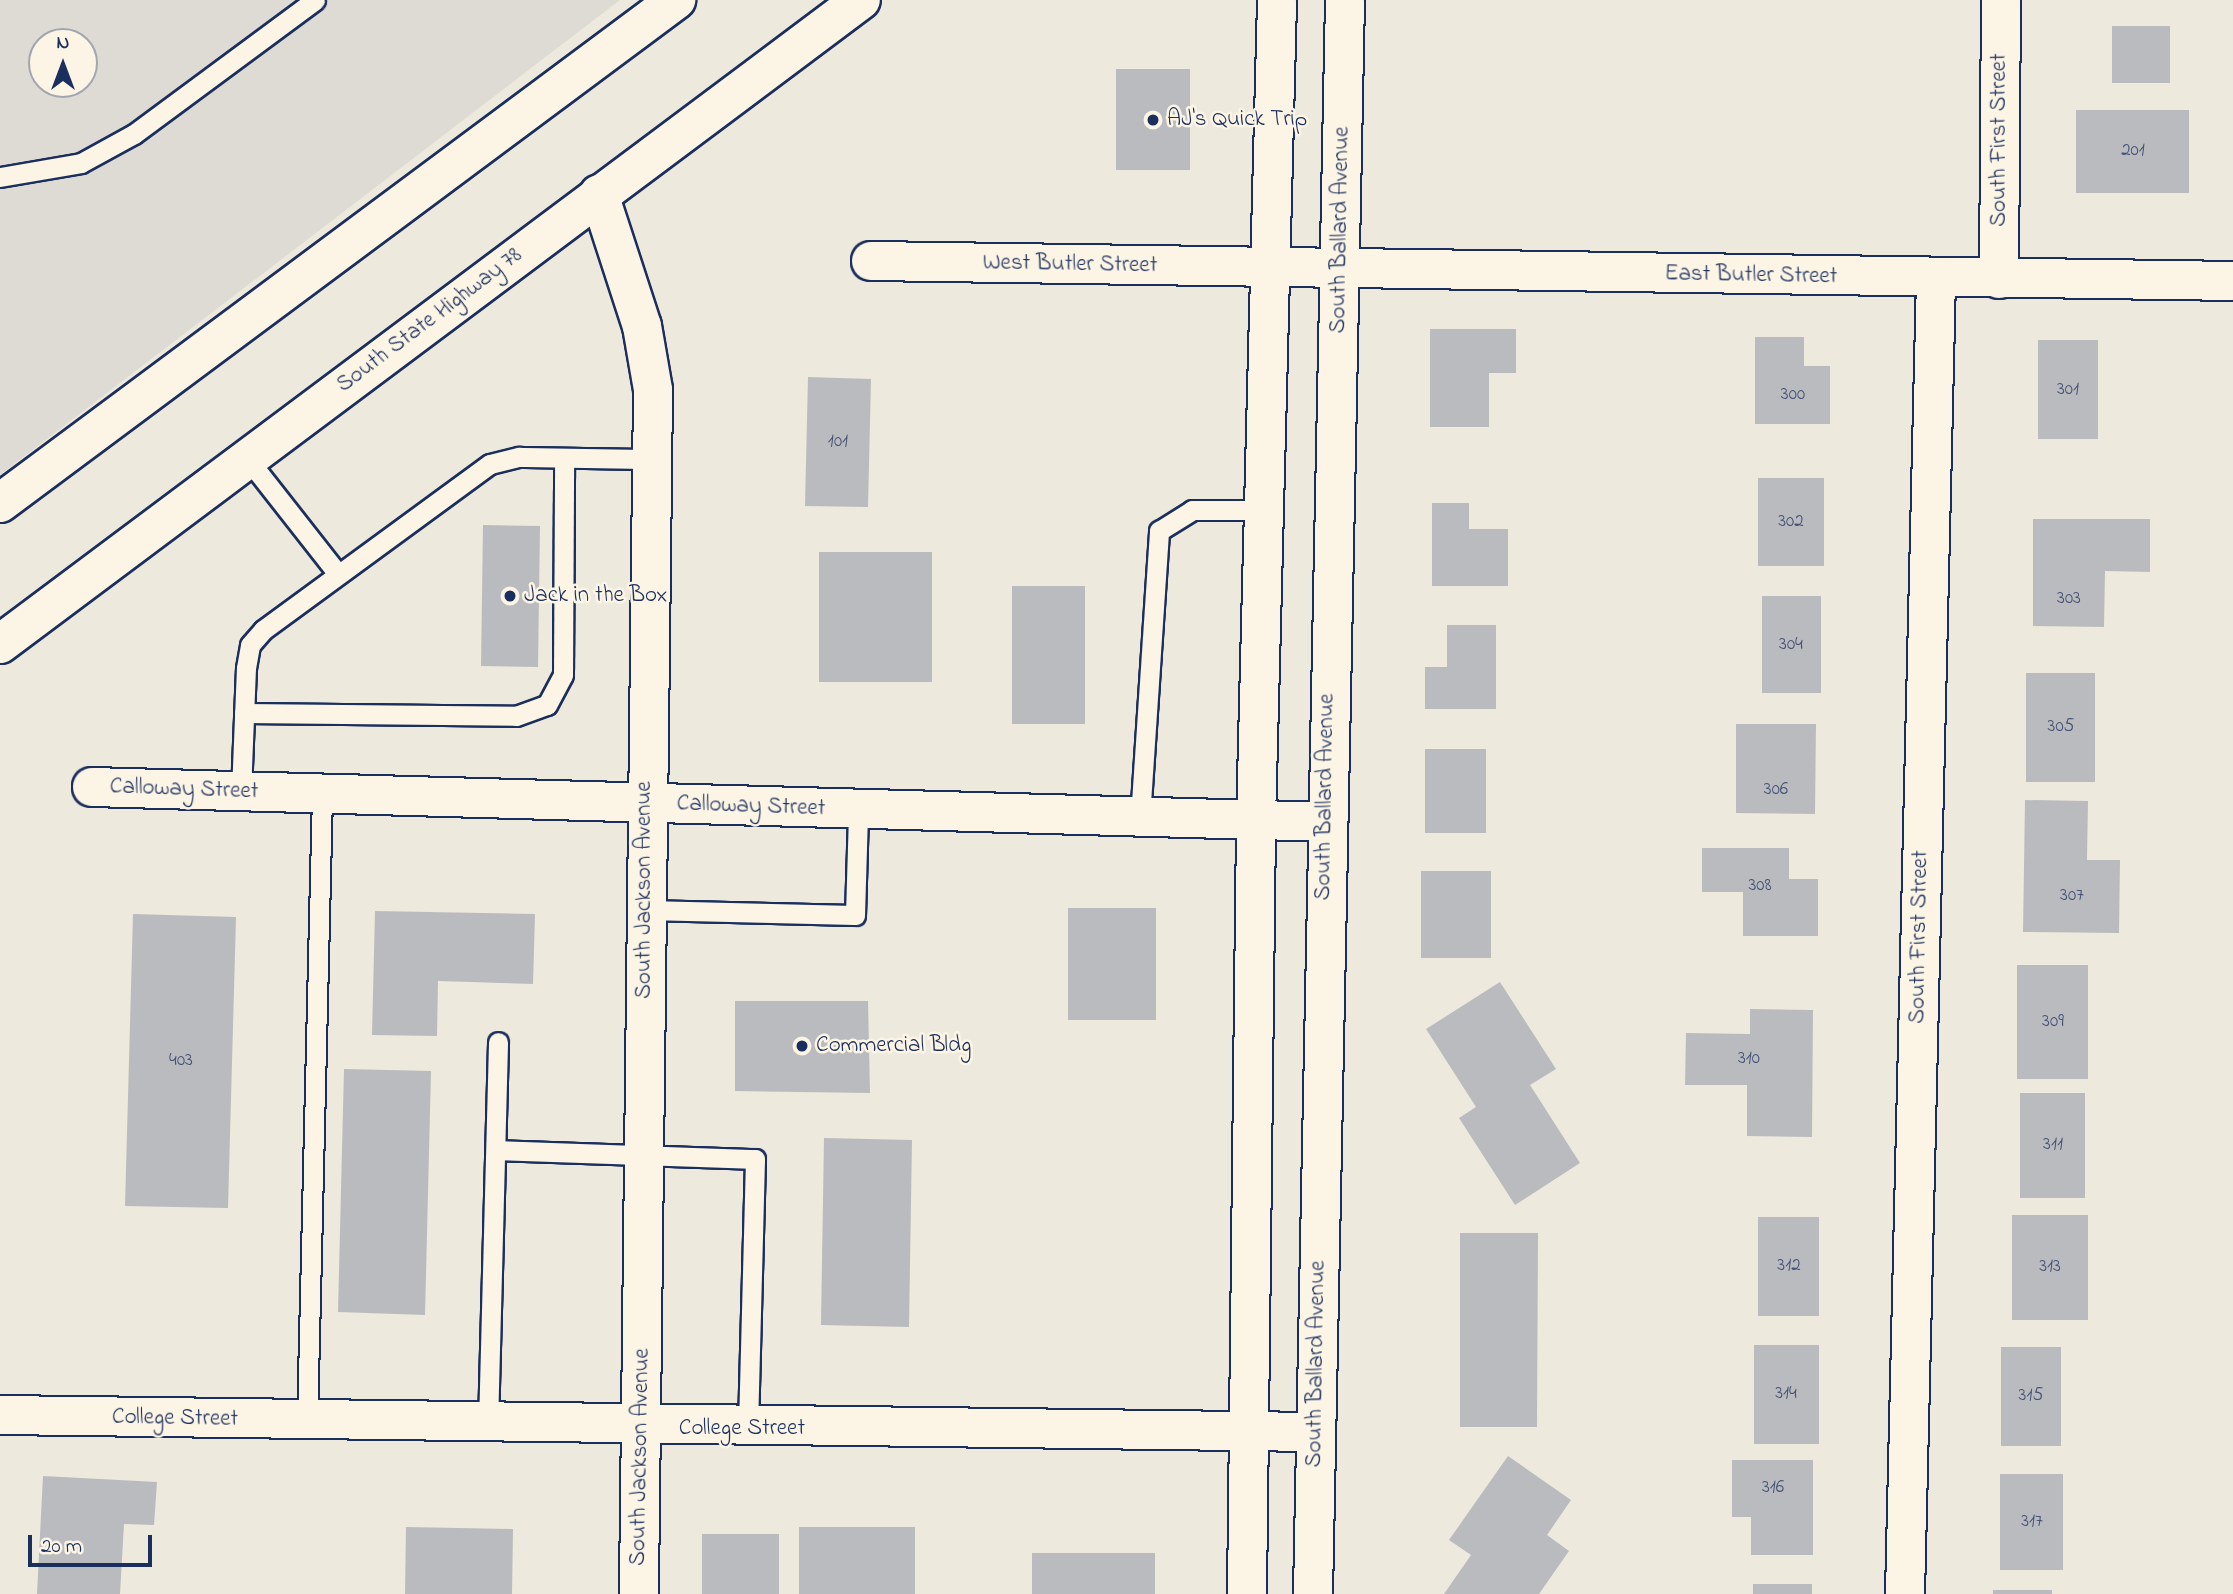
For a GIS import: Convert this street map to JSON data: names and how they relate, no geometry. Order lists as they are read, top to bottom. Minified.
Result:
{"streets":{"street":["South First Street","South Ballard Avenue","West Butler Street","East Butler Street","South State Highway 78","Calloway Street","South Jackson Avenue","College Street"]},"crossings":[["South First Street","East Butler Street"],["South Ballard Avenue","East Butler Street"],["South Ballard Avenue","Calloway Street"],["South Ballard Avenue","College Street"],["West Butler Street","East Butler Street"],["South State Highway 78","South Jackson Avenue"],["Calloway Street","South Jackson Avenue"],["South Jackson Avenue","College Street"]],"places":["AJ's Quick Trip","Jack in the Box","Commercial Bldg"],"house_numbers":["201","301","300","101","302","303","304","305","306","308","307","309","310","403","311","312","313","314","315","316","317"],"scale_bar":"20 m","north":"top"}
